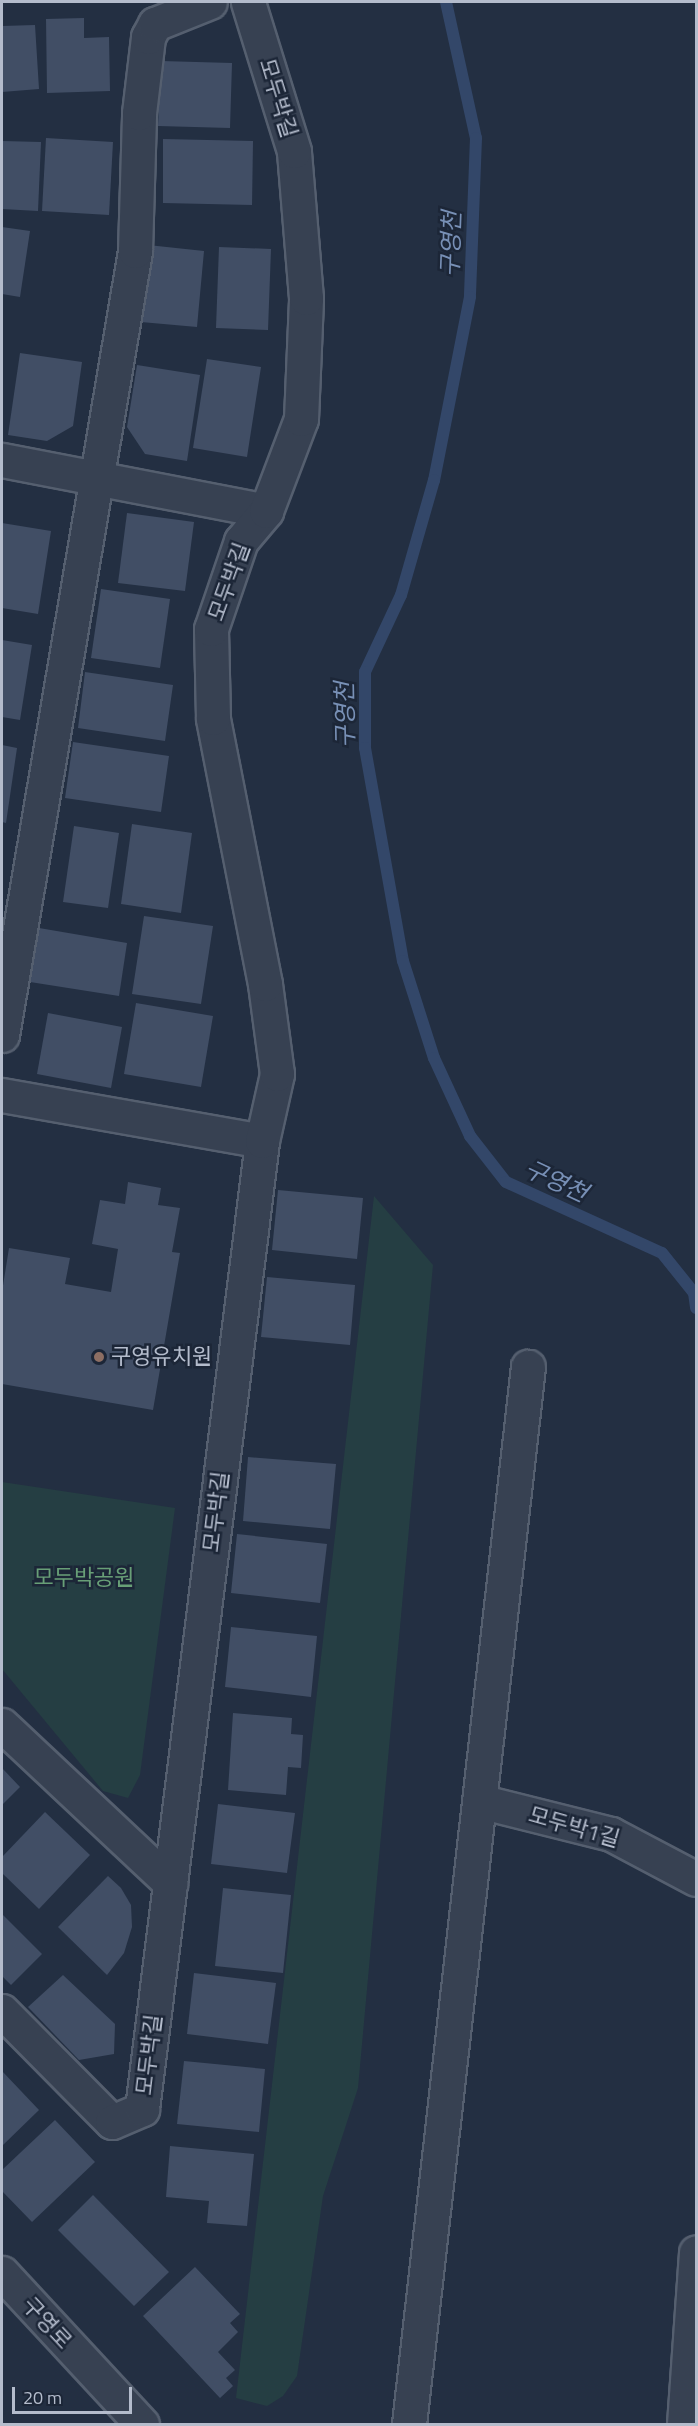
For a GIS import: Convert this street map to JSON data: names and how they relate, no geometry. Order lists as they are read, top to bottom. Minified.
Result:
{"streets":{"street":["모두박길","모두박1길","구영로"]},"water":["구영천"],"parks":["모두박공원"],"places":["구영유치원"],"scale_bar":"20 m"}
